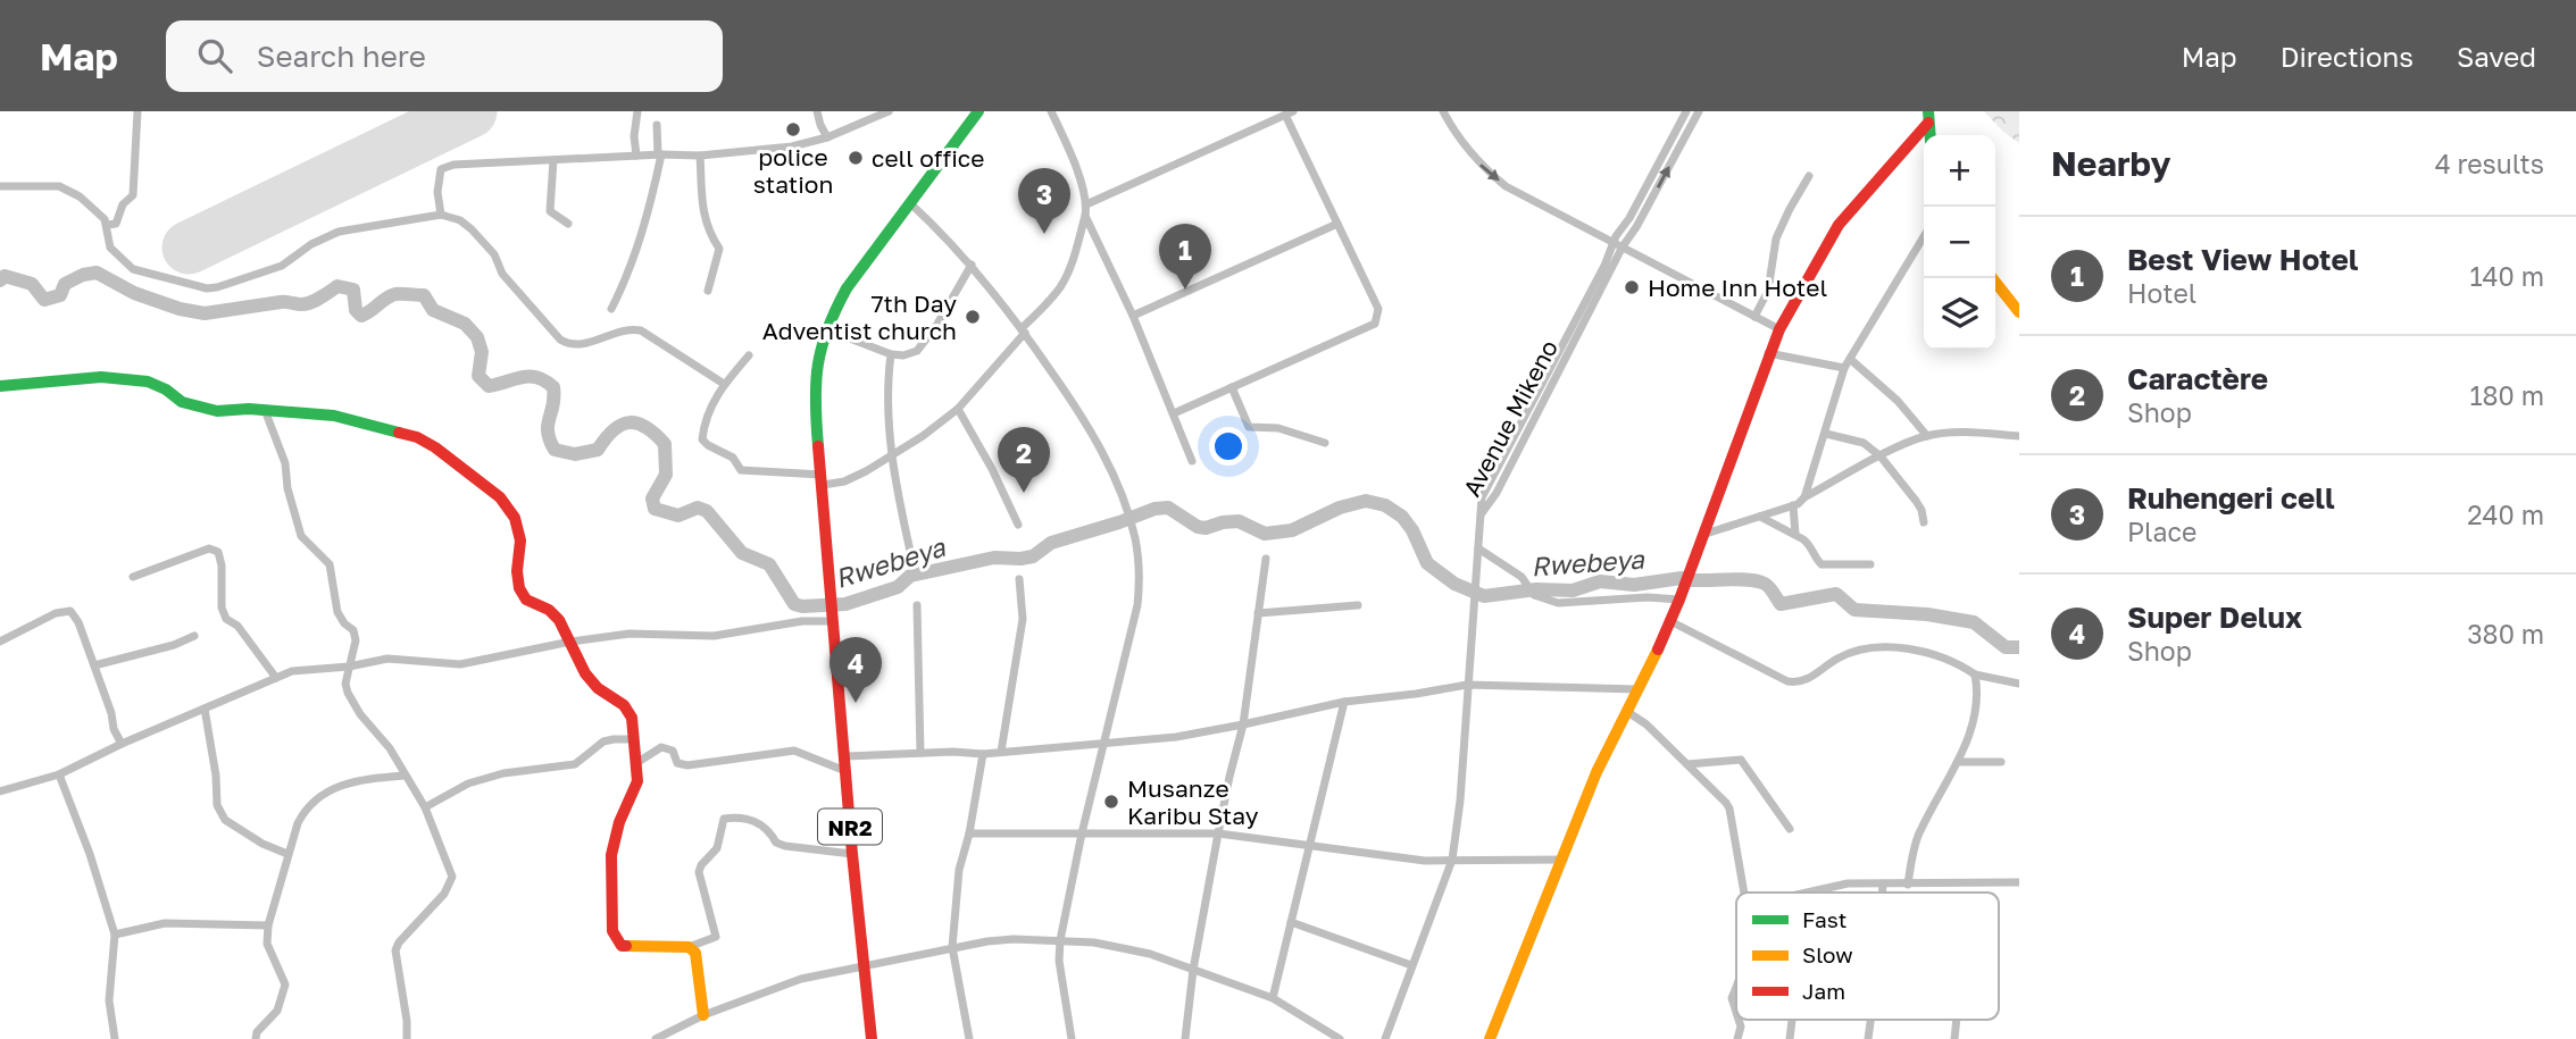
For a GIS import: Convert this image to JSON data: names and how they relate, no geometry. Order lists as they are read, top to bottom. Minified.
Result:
{"streets":{"main road":["NR2"],"street":["Avenue Mikeno"]},"water":["Rwebeya"],"places":["police station","cell office","Home Inn Hotel","7th Day Adventist church","Musanze Karibu Stay"],"legend":["Fast","Slow","Jam"],"page":{"header":"Map","search":"Search here","nav":["Map","Directions","Saved"],"heading":["Nearby","4 results"],"map_buttons":["+","−"],"pins":["3","1","2","4"],"list":[{"mark":"1","name":"Best View Hotel","note":"Hotel","value":"140 m"},{"mark":"2","name":"Caractère","note":"Shop","value":"180 m"},{"mark":"3","name":"Ruhengeri cell","note":"Place","value":"240 m"},{"mark":"4","name":"Super Delux","note":"Shop","value":"380 m"}]}}
